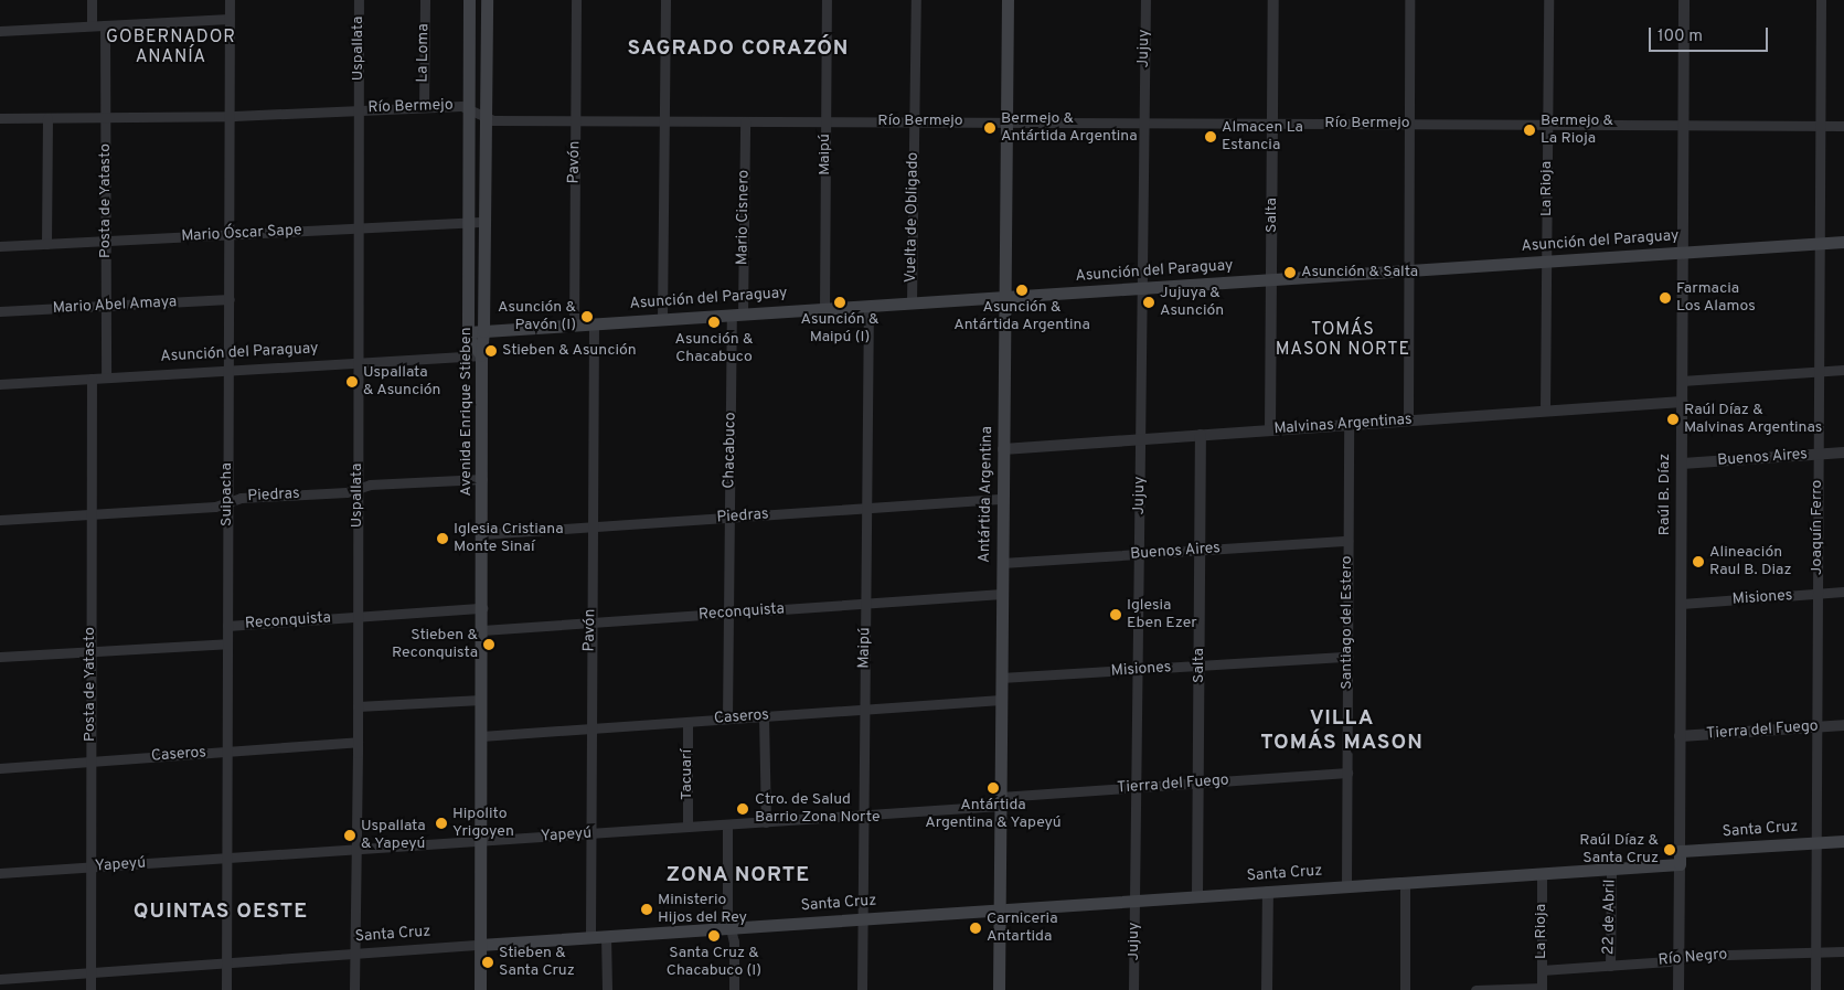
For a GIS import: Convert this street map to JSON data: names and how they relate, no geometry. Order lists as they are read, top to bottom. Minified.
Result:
{"streets":{"main road":["Asunción del Paraguay","Avenida Enrique Stieben","Antártida Argentina","Santa Cruz"],"street":["Uspallata","Jujuy","La Loma","Río Bermejo","Maipú","Pavón","La Rioja","Posta de Yatasto","Salta","Mario Cisnero","Vuelta de Obligado","Mario Óscar Sape","Mario Abel Amaya","Malvinas Argentinas","Chacabuco","Buenos Aires","Suipacha","Raúl B. Díaz","Piedras","Joaquín Ferro","Misiones","Reconquista","Santiago del Estero","Caseros","Tierra del Fuego","Tacuarí","Yapeyú","22 de Abril","Río Negro"]},"crossings":[["Uspallata","Río Bermejo"],["Uspallata","Mario Óscar Sape"],["Uspallata","Asunción del Paraguay"],["Uspallata","Piedras"],["Uspallata","Reconquista"],["Uspallata","Caseros"],["Uspallata","Santa Cruz"],["Uspallata","Yapeyú"],["Jujuy","Río Bermejo"],["Jujuy","Asunción del Paraguay"],["Jujuy","Malvinas Argentinas"],["Jujuy","Buenos Aires"],["Jujuy","Misiones"],["Jujuy","Tierra del Fuego"],["Jujuy","Santa Cruz"],["La Loma","Río Bermejo"],["Río Bermejo","Maipú"],["Río Bermejo","Pavón"],["Río Bermejo","La Rioja"],["Río Bermejo","Posta de Yatasto"],["Río Bermejo","Salta"],["Río Bermejo","Mario Cisnero"],["Río Bermejo","Vuelta de Obligado"],["Río Bermejo","Avenida Enrique Stieben"],["Río Bermejo","Suipacha"],["Río Bermejo","Antártida Argentina"],["Río Bermejo","Raúl B. Díaz"],["Río Bermejo","Joaquín Ferro"],["Maipú","Asunción del Paraguay"],["Maipú","Piedras"],["Maipú","Reconquista"],["Maipú","Caseros"],["Maipú","Santa Cruz"],["Maipú","Yapeyú"],["Pavón","Asunción del Paraguay"],["Pavón","Piedras"],["Pavón","Reconquista"],["Pavón","Caseros"],["Pavón","Santa Cruz"],["Pavón","Yapeyú"],["La Rioja","Asunción del Paraguay"],["La Rioja","Malvinas Argentinas"],["La Rioja","Santa Cruz"],["La Rioja","Río Negro"],["Posta de Yatasto","Mario Óscar Sape"],["Posta de Yatasto","Asunción del Paraguay"],["Posta de Yatasto","Mario Abel Amaya"],["Posta de Yatasto","Piedras"],["Posta de Yatasto","Reconquista"],["Posta de Yatasto","Caseros"],["Posta de Yatasto","Santa Cruz"],["Posta de Yatasto","Yapeyú"],["Salta","Asunción del Paraguay"],["Salta","Malvinas Argentinas"],["Salta","Buenos Aires"],["Salta","Misiones"],["Salta","Tierra del Fuego"],["Salta","Santa Cruz"],["Mario Cisnero","Asunción del Paraguay"],["Mario Cisnero","Chacabuco"],["Vuelta de Obligado","Asunción del Paraguay"],["Mario Óscar Sape","Avenida Enrique Stieben"],["Mario Óscar Sape","Suipacha"],["Asunción del Paraguay","Avenida Enrique Stieben"],["Asunción del Paraguay","Chacabuco"],["Asunción del Paraguay","Suipacha"],["Asunción del Paraguay","Antártida Argentina"],["Asunción del Paraguay","Raúl B. Díaz"],["Asunción del Paraguay","Joaquín Ferro"],["Mario Abel Amaya","Suipacha"],["Avenida Enrique Stieben","Piedras"],["Avenida Enrique Stieben","Reconquista"],["Avenida Enrique Stieben","Caseros"],["Avenida Enrique Stieben","Santa Cruz"],["Avenida Enrique Stieben","Yapeyú"],["Malvinas Argentinas","Antártida Argentina"],["Malvinas Argentinas","Raúl B. Díaz"],["Malvinas Argentinas","Santiago del Estero"],["Chacabuco","Piedras"],["Chacabuco","Reconquista"],["Chacabuco","Caseros"],["Buenos Aires","Antártida Argentina"],["Buenos Aires","Raúl B. Díaz"],["Buenos Aires","Joaquín Ferro"],["Buenos Aires","Santiago del Estero"],["Suipacha","Piedras"],["Suipacha","Reconquista"],["Suipacha","Caseros"],["Suipacha","Santa Cruz"],["Suipacha","Yapeyú"],["Antártida Argentina","Piedras"],["Antártida Argentina","Misiones"],["Antártida Argentina","Reconquista"],["Antártida Argentina","Caseros"],["Antártida Argentina","Tierra del Fuego"],["Antártida Argentina","Santa Cruz"],["Antártida Argentina","Yapeyú"],["Raúl B. Díaz","Misiones"],["Raúl B. Díaz","Tierra del Fuego"],["Raúl B. Díaz","Santa Cruz"],["Raúl B. Díaz","Río Negro"],["Joaquín Ferro","Misiones"],["Joaquín Ferro","Tierra del Fuego"],["Joaquín Ferro","Santa Cruz"],["Joaquín Ferro","Río Negro"],["Misiones","Santiago del Estero"],["Santiago del Estero","Tierra del Fuego"],["Santiago del Estero","Santa Cruz"],["Caseros","Tacuarí"],["Tierra del Fuego","Yapeyú"],["Tacuarí","Yapeyú"],["Santa Cruz","22 de Abril"],["22 de Abril","Río Negro"]],"districts":["GOBERNADOR ANANÍA","SAGRADO CORAZÓN","TOMÁS MASON NORTE","VILLA TOMÁS MASON","ZONA NORTE","QUINTAS OESTE"],"places":["Bermejo & Antártida Argentina","Bermejo & La Rioja","Almacen La Estancia","Asunción & Salta","Asunción & Antártida Argentina","Farmacia Los Alamos","Asunción & Maipú (I)","Jujuya & Asunción","Asunción & Pavón (I)","Asunción & Chacabuco","Stieben & Asunción","Uspallata & Asunción","Raúl Díaz & Malvinas Argentinas","Iglesia Cristiana Monte Sinaí","Alineación Raul B. Diaz","Iglesia Eben Ezer","Stieben & Reconquista","Antártida Argentina & Yapeyú","Ctro. de Salud Barrio Zona Norte","Hipolito Yrigoyen","Uspallata & Yapeyú","Raúl Díaz & Santa Cruz","Ministerio Hijos del Rey","Carniceria Antartida","Santa Cruz & Chacabuco (I)","Stieben & Santa Cruz"],"scale_bar":"100 m"}
